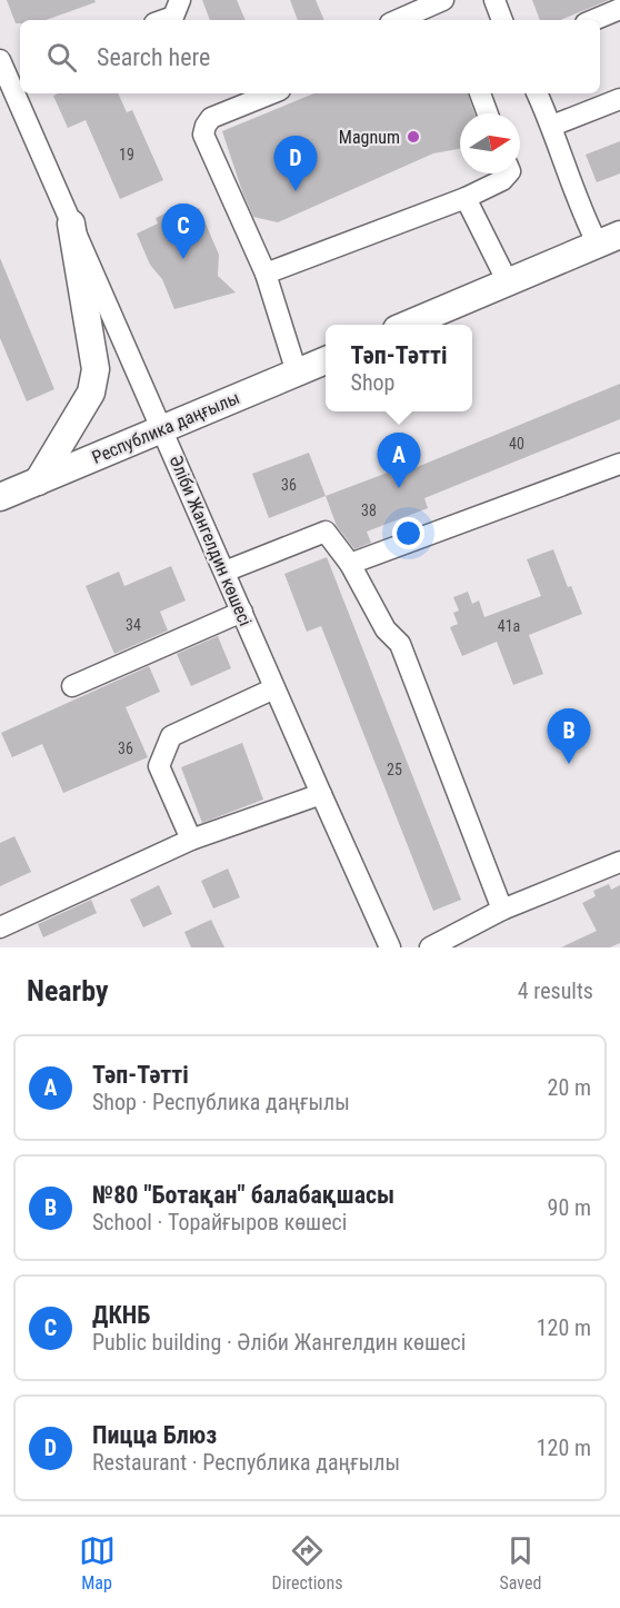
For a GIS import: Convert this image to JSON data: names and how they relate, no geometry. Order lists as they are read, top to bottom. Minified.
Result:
{"streets":{"main road":["Республика даңғылы"],"street":["Әліби Жангелдин көшесі"]},"crossings":[["Республика даңғылы","Әліби Жангелдин көшесі"]],"places":["Magnum"],"house_numbers":["19","40","36","38","34","41а","36","25"],"north":"right","page":{"search":"Search here","pins":["D","C","A","B"],"popup":["Тәп-Тәтті","Shop"],"heading":["Nearby","4 results"],"list":[{"mark":"A","name":"Тәп-Тәтті","note":"Shop · Республика даңғылы","value":"20 m"},{"mark":"B","name":"№80 \"Ботақан\" балабақшасы","note":"School · Торайғыров көшесі","value":"90 m"},{"mark":"C","name":"ДКНБ","note":"Public building · Әліби Жангелдин көшесі","value":"120 m"},{"mark":"D","name":"Пицца Блюз","note":"Restaurant · Республика даңғылы","value":"120 m"}],"nav":["Map","Directions","Saved"]}}
